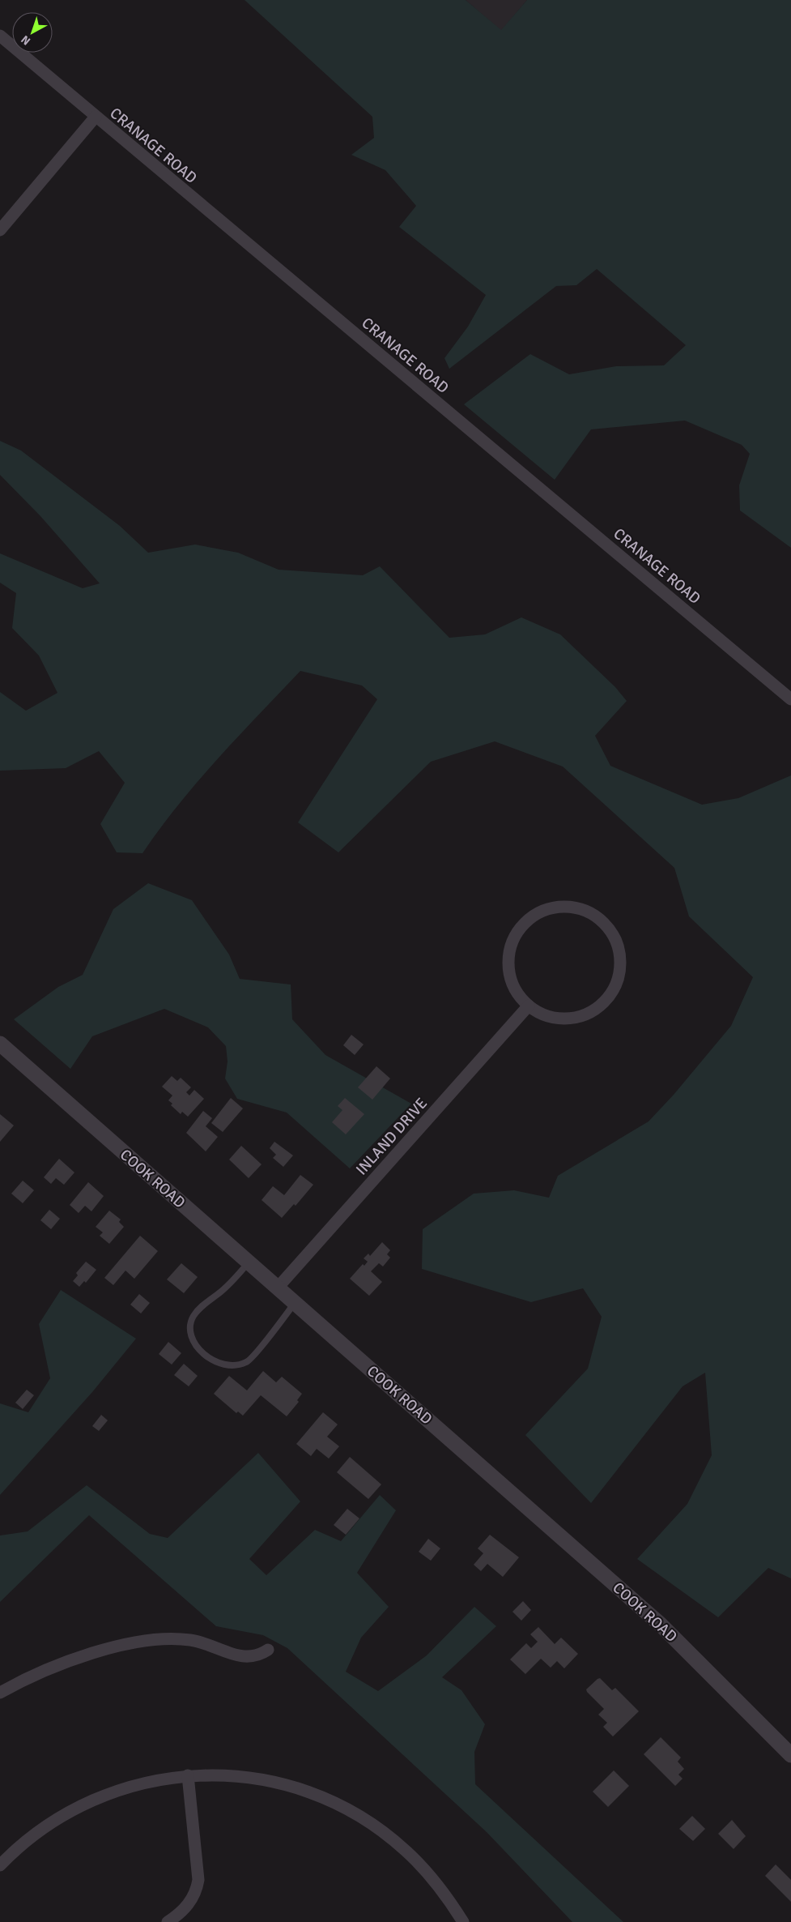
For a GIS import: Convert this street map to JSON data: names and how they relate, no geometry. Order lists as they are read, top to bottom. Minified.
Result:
{"streets":{"street":["CRANAGE ROAD","INLAND DRIVE","COOK ROAD"]},"crossings":[["INLAND DRIVE","COOK ROAD"]],"north":"bottom left"}
